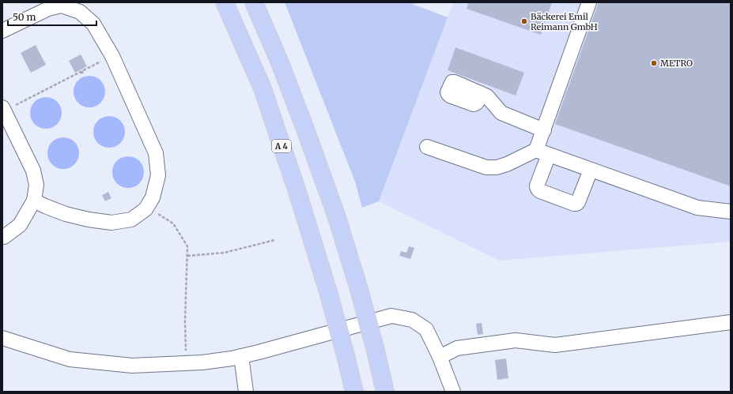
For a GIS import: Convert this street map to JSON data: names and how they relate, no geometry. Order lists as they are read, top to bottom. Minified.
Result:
{"streets":{"highway":["A 4"]},"places":["Bäckerei Emil Reimann GmbH","METRO"],"scale_bar":"50 m"}
